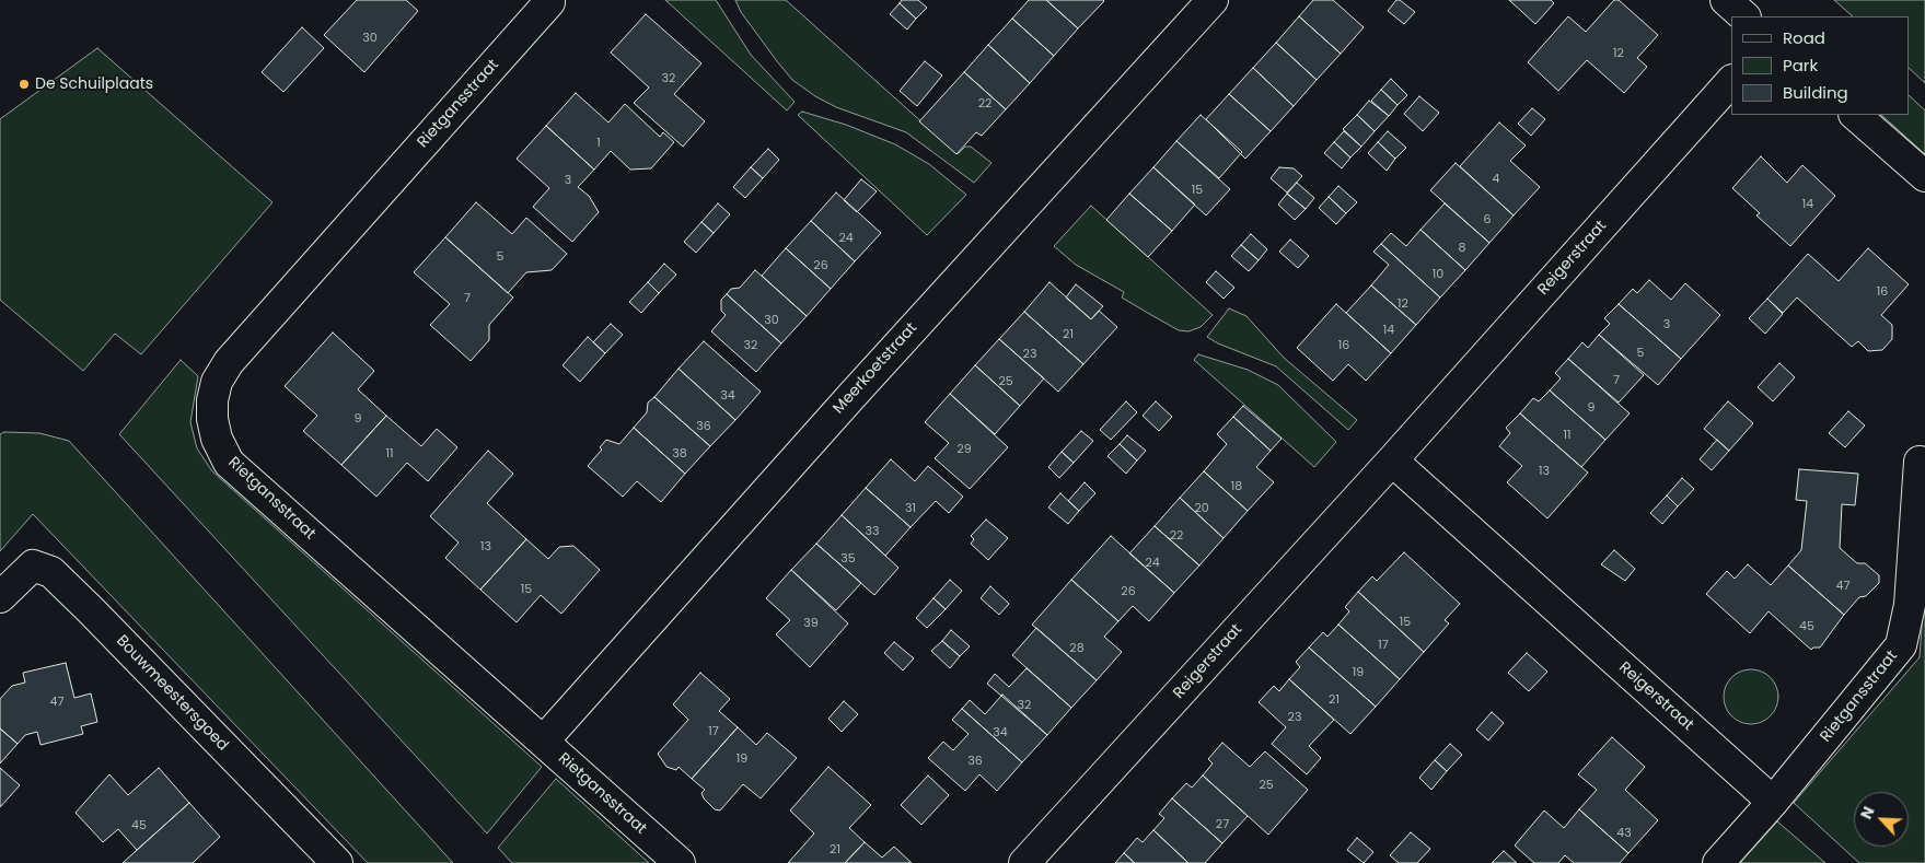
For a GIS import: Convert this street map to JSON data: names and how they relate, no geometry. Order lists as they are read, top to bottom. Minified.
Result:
{"streets":{"street":["Rietgansstraat","Reigerstraat","Meerkoetstraat","Bouwmeestersgoed"]},"crossings":[["Rietgansstraat","Reigerstraat"],["Rietgansstraat","Meerkoetstraat"]],"places":["De Schuilplaats"],"house_numbers":["30","12","32","22","1","4","3","15","14","6","24","8","5","26","10","16","7","12","30","3","14","21","32","16","5","23","7","25","34","9","9","36","11","29","11","38","13","18","31","20","33","22","13","35","24","47","15","26","15","39","45","17","28","19","21","47","32","23","17","34","19","36","25","27","45","43","21"],"legend":["Road","Park","Building"],"north":"top left"}
